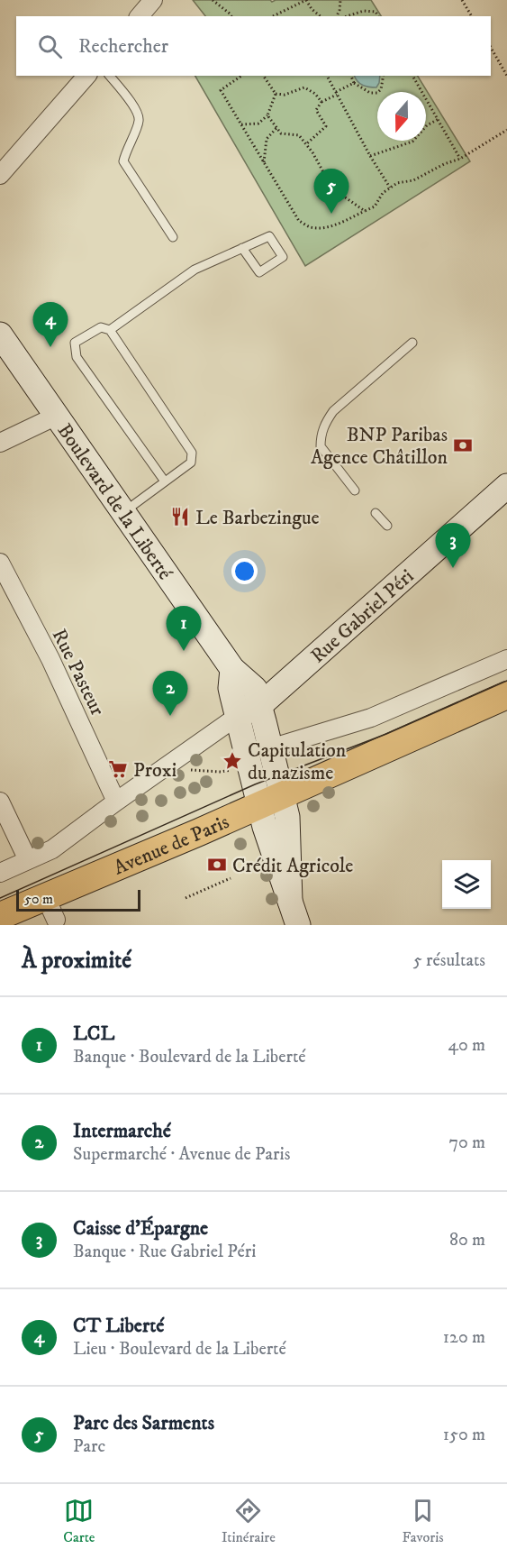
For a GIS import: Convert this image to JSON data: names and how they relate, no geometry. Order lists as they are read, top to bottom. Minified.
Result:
{"streets":{"main road":["Boulevard de la Liberté","Rue Gabriel Péri","Avenue de Paris"],"street":["Rue Pasteur"]},"crossings":[["Boulevard de la Liberté","Rue Gabriel Péri"],["Boulevard de la Liberté","Avenue de Paris"]],"places":{"bank":["BNP Paribas Agence Châtillon","Crédit Agricole"],"restaurant":["Le Barbezingue"],"place":["Capitulation du nazisme"],"supermarket":["Proxi"]},"scale_bar":"50 m","north":"bottom","page":{"search":"Rechercher","pins":["5","4","3","1","2"],"scale":"50 m","heading":["À proximité","5 résultats"],"list":[{"mark":"1","name":"LCL","note":"Banque · Boulevard de la Liberté","value":"40 m"},{"mark":"2","name":"Intermarché","note":"Supermarché · Avenue de Paris","value":"70 m"},{"mark":"3","name":"Caisse d'Épargne","note":"Banque · Rue Gabriel Péri","value":"80 m"},{"mark":"4","name":"CT Liberté","note":"Lieu · Boulevard de la Liberté","value":"120 m"},{"mark":"5","name":"Parc des Sarments","note":"Parc","value":"150 m"}],"nav":["Carte","Itinéraire","Favoris"]}}
